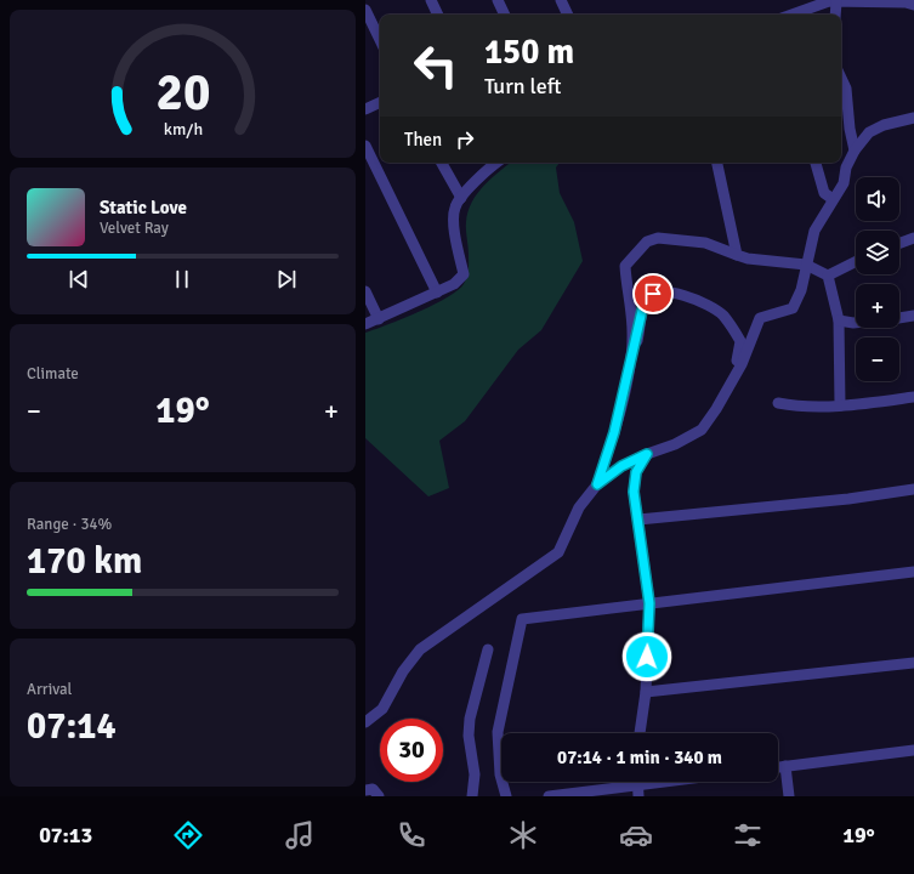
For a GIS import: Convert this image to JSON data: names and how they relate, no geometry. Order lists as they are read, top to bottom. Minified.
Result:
{"page":{"turn":["150 m","Turn left"],"then":"Then","map_buttons":["+","−"],"song":["Static Love","Velvet Ray"],"tile":["Climate",["Range · 34%","170 km"],["Arrival","07:14"]],"heat":["−","19°","+"],"limit":"30","trip":"07:14 · 1 min · 340 m","tabs":["07:13","19°"],"gauge":["20","km/h"]}}
